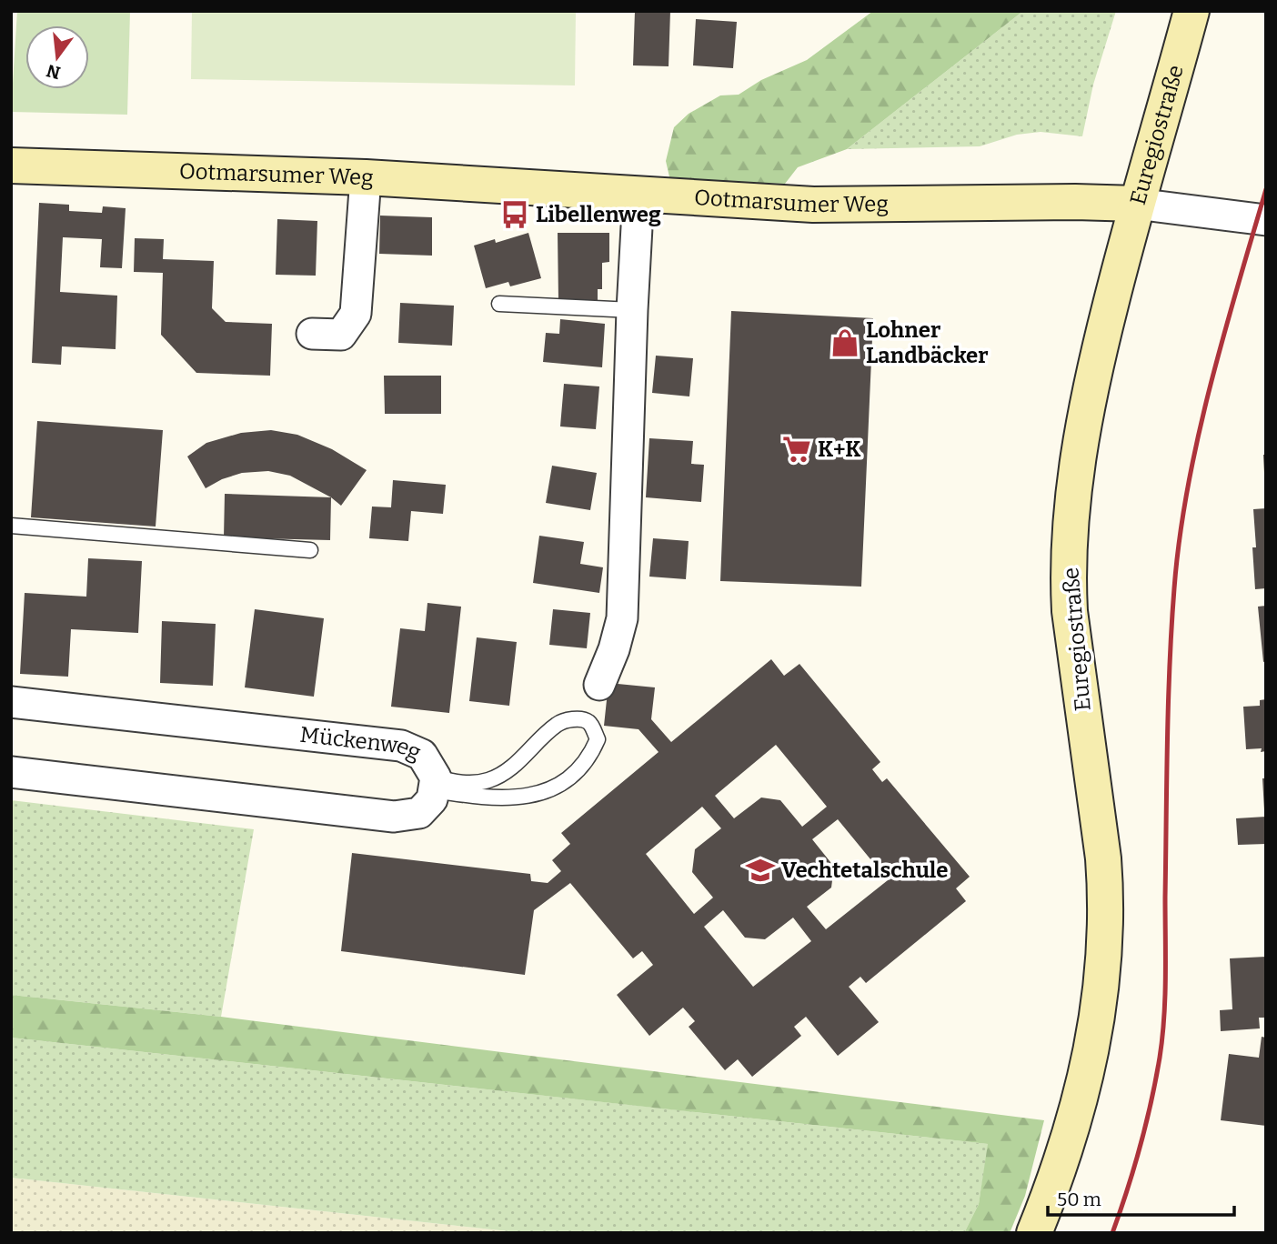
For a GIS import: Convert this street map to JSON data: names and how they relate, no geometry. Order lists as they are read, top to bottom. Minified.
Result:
{"streets":{"main road":["Euregiostraße","Ootmarsumer Weg"],"street":["Mückenweg"]},"crossings":[["Euregiostraße","Ootmarsumer Weg"]],"places":{"bus stop":["Libellenweg"],"shop":["Lohner Landbäcker"],"supermarket":["K+K"],"school or university":["Vechtetalschule"]},"scale_bar":"50 m","north":"bottom"}
